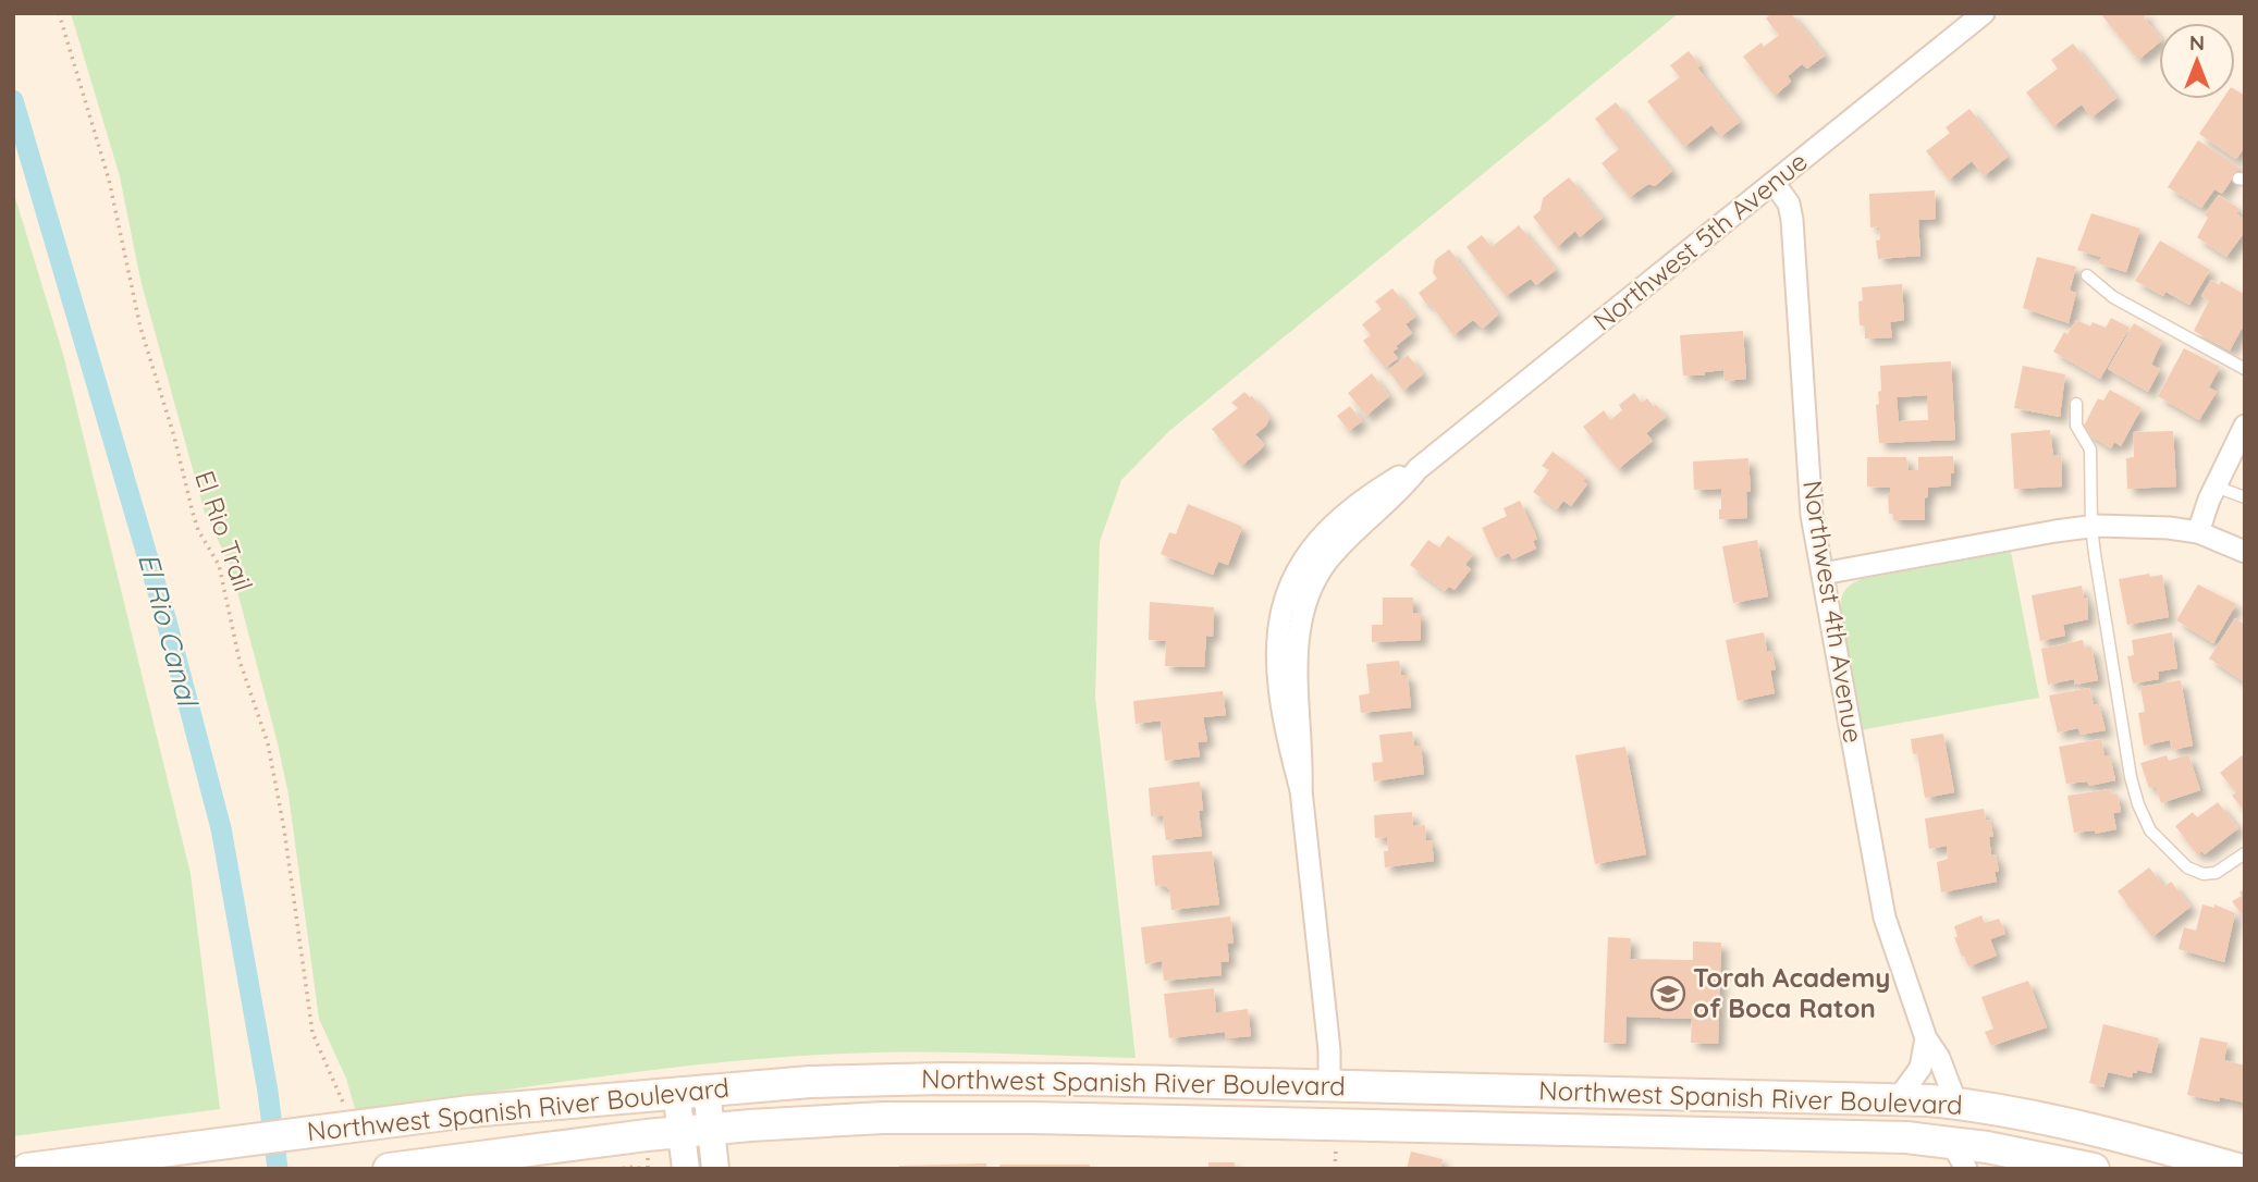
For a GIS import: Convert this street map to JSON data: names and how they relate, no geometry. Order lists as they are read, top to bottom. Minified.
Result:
{"streets":{"main road":["Northwest Spanish River Boulevard"],"street":["Northwest 5th Avenue","Northwest 4th Avenue"],"path":["El Rio Trail"]},"crossings":[["Northwest 5th Avenue","Northwest 4th Avenue"],["Northwest 5th Avenue","Northwest Spanish River Boulevard"],["Northwest 4th Avenue","Northwest Spanish River Boulevard"]],"water":["El Rio Canal"],"places":{"school or university":["Torah Academy of Boca Raton"]},"north":"top"}
